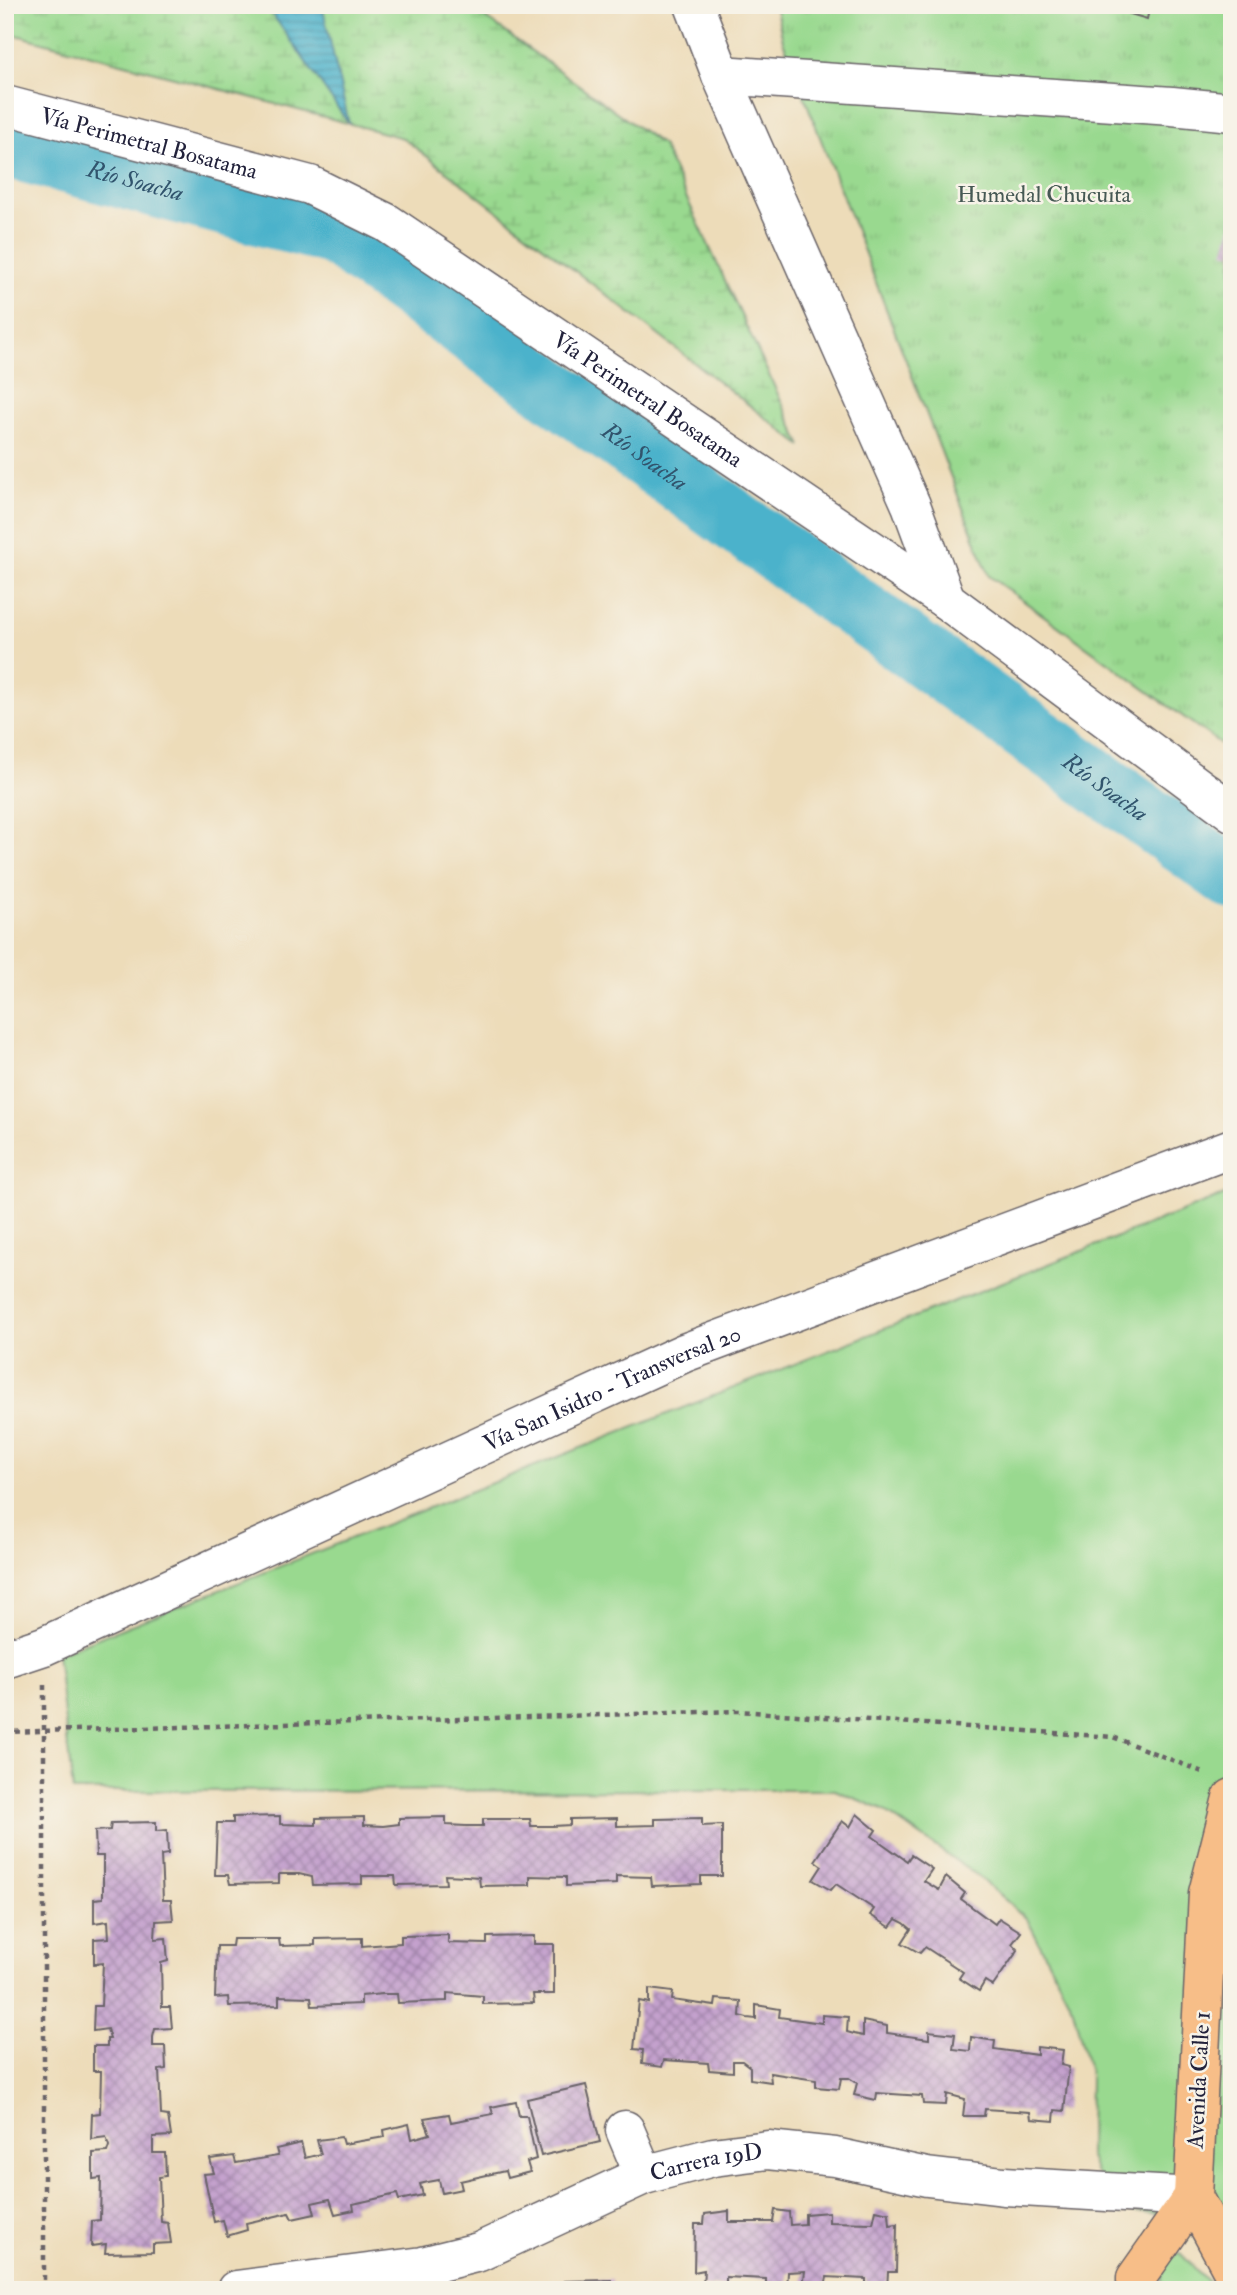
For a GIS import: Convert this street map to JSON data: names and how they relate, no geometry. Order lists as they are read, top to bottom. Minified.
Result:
{"streets":{"main road":["Avenida Calle 1"],"street":["Vía Perimetral Bosatama","Vía San Isidro - Transversal 20","Carrera 19D"]},"crossings":[["Avenida Calle 1","Carrera 19D"]],"water":["Río Soacha"],"parks":["Humedal Chucuita"]}
